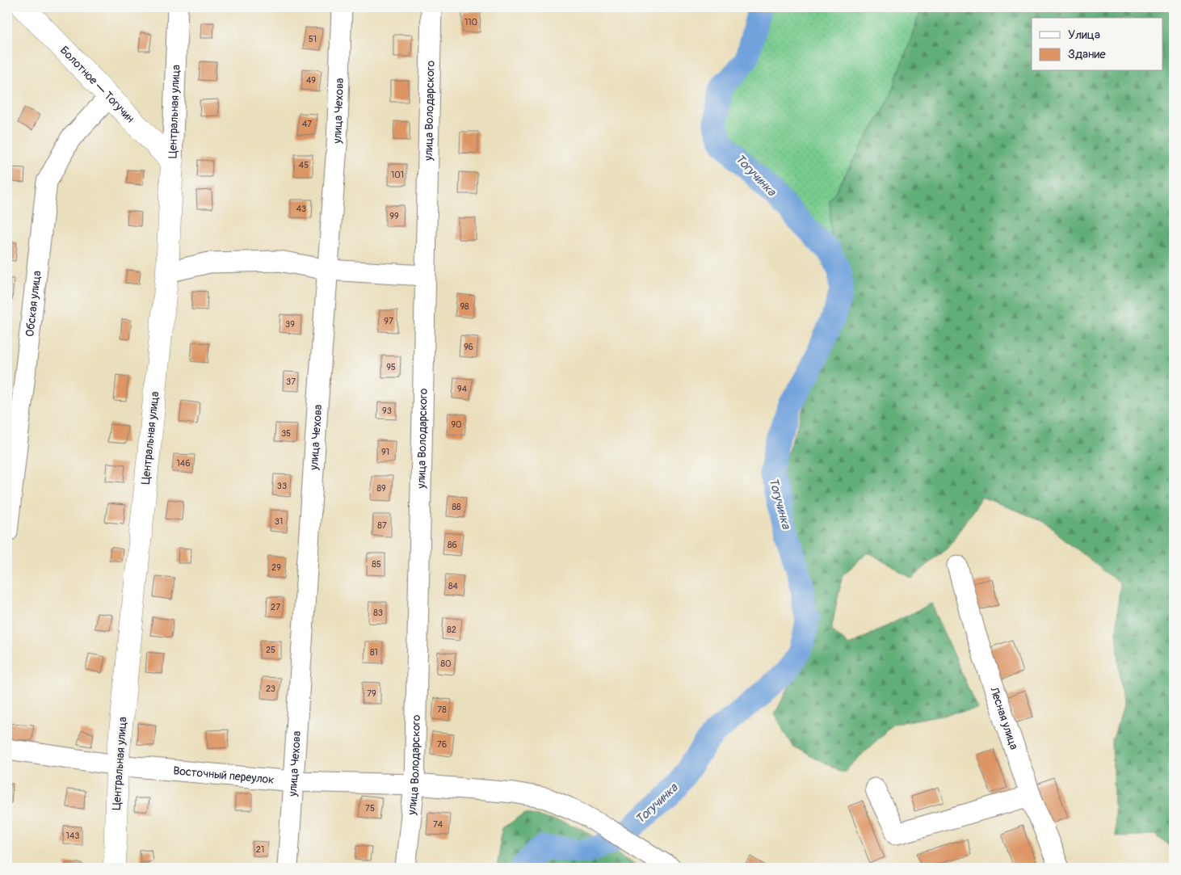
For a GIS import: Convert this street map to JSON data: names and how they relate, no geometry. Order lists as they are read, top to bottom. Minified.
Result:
{"streets":{"main road":["Болотное — Тогучин","Центральная улица"],"street":["улица Чехова","улица Володарского","Обская улица","Лесная улица","Восточный переулок"]},"crossings":[["Болотное — Тогучин","Центральная улица"],["Болотное — Тогучин","Обская улица"],["улица Чехова","Восточный переулок"],["улица Володарского","Восточный переулок"],["Центральная улица","Восточный переулок"]],"water":["Тогучинка"],"house_numbers":["110","51","49","47","45","101","43","99","98","97","39","96","95","37","94","93","90","35","91","146","33","89","88","31","87","86","85","29","84","27","83","82","25","81","80","23","79","78","76","75","74","143","21"],"legend":["Улица","Здание"]}
